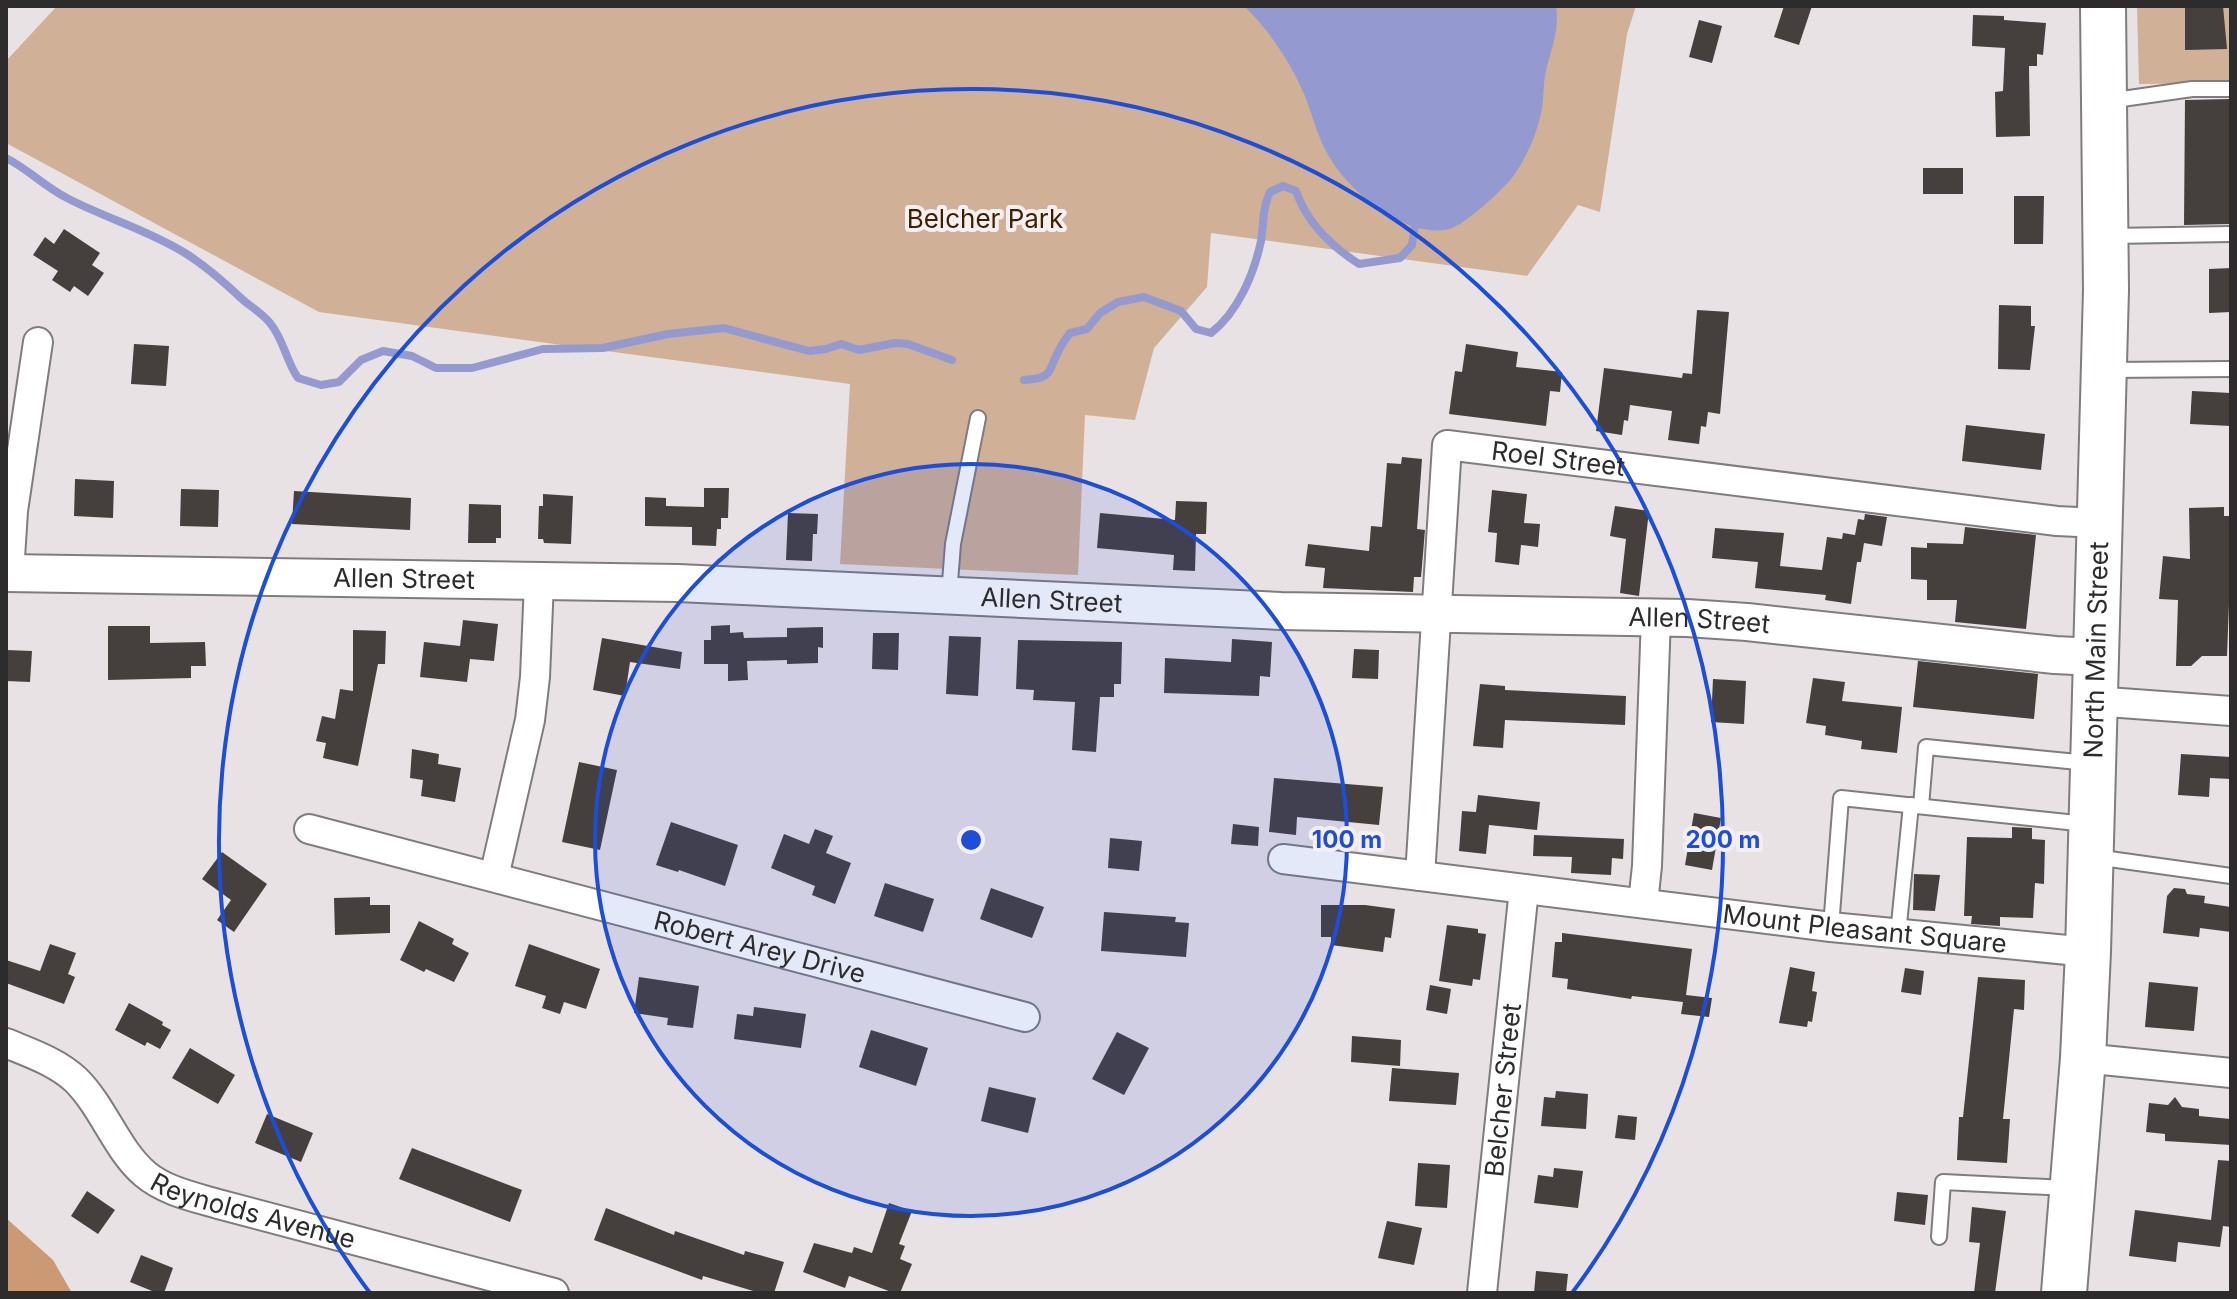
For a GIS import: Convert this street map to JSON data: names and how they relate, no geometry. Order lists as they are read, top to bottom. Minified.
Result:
{"streets":{"main road":["North Main Street"],"street":["Roel Street","Allen Street","Mount Pleasant Square","Robert Arey Drive","Belcher Street","Reynolds Avenue"]},"crossings":[["Roel Street","Allen Street"],["Roel Street","North Main Street"],["Roel Street","Mount Pleasant Square"],["Allen Street","North Main Street"],["North Main Street","Mount Pleasant Square"],["Mount Pleasant Square","Belcher Street"]],"parks":["Belcher Park"],"rings":["100 m","200 m"]}
